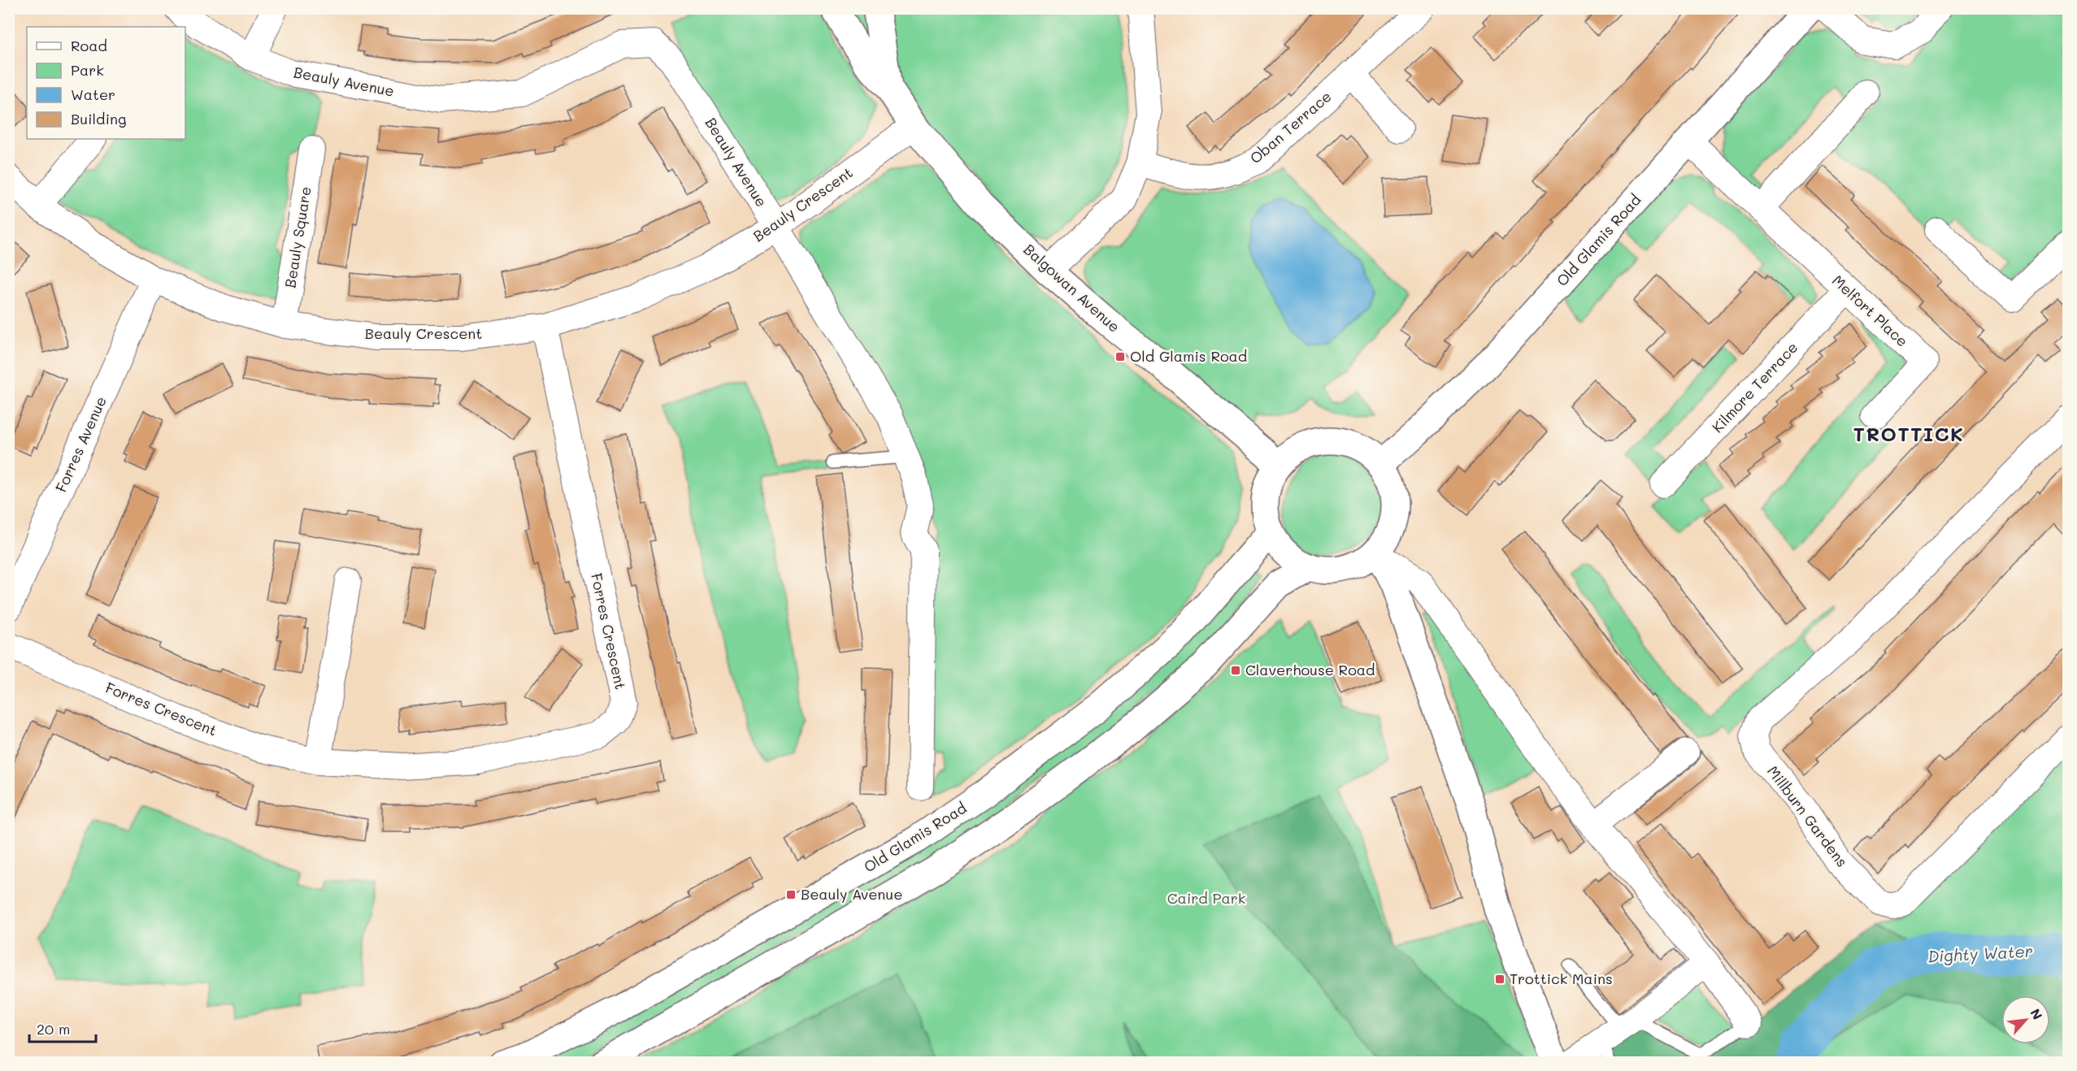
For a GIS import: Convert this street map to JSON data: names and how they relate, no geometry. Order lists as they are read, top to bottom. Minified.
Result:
{"streets":{"street":["Beauly Avenue","Oban Terrace","Beauly Crescent","Beauly Square","Old Glamis Road","Balgowan Avenue","Melfort Place","Kilmore Terrace","Forres Avenue","Forres Crescent","Millburn Gardens"]},"crossings":[["Beauly Avenue","Beauly Crescent"],["Beauly Crescent","Beauly Square"],["Beauly Crescent","Balgowan Avenue"],["Beauly Crescent","Forres Avenue"],["Beauly Crescent","Forres Crescent"],["Old Glamis Road","Balgowan Avenue"],["Old Glamis Road","Melfort Place"],["Melfort Place","Kilmore Terrace"]],"districts":["TROTTICK"],"water":["Dighty Water"],"parks":["Caird Park"],"places":{"transit":["Old Glamis Road","Claverhouse Road","Beauly Avenue","Trottick Mains"]},"legend":["Road","Park","Water","Building"],"scale_bar":"20 m","north":"top right"}
